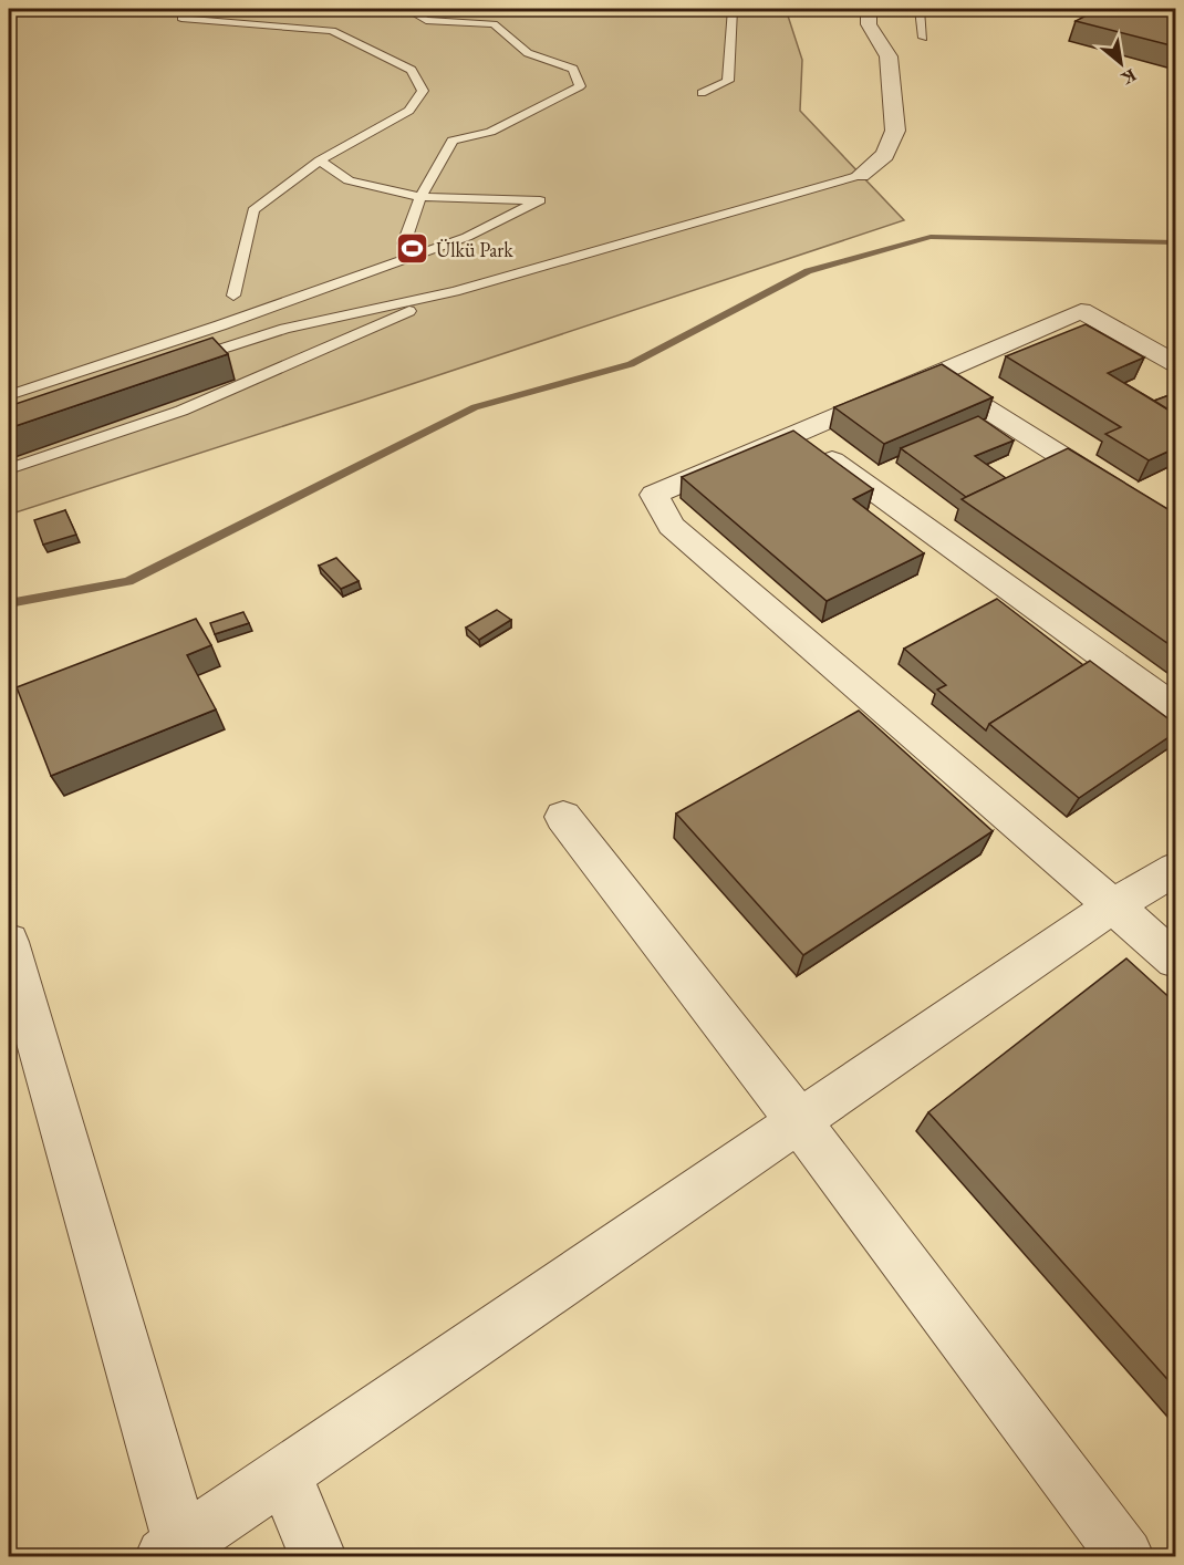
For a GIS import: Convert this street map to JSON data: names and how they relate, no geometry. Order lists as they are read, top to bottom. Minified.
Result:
{"places":{"sports":["Ülkü Park"]},"north":"bottom right"}
